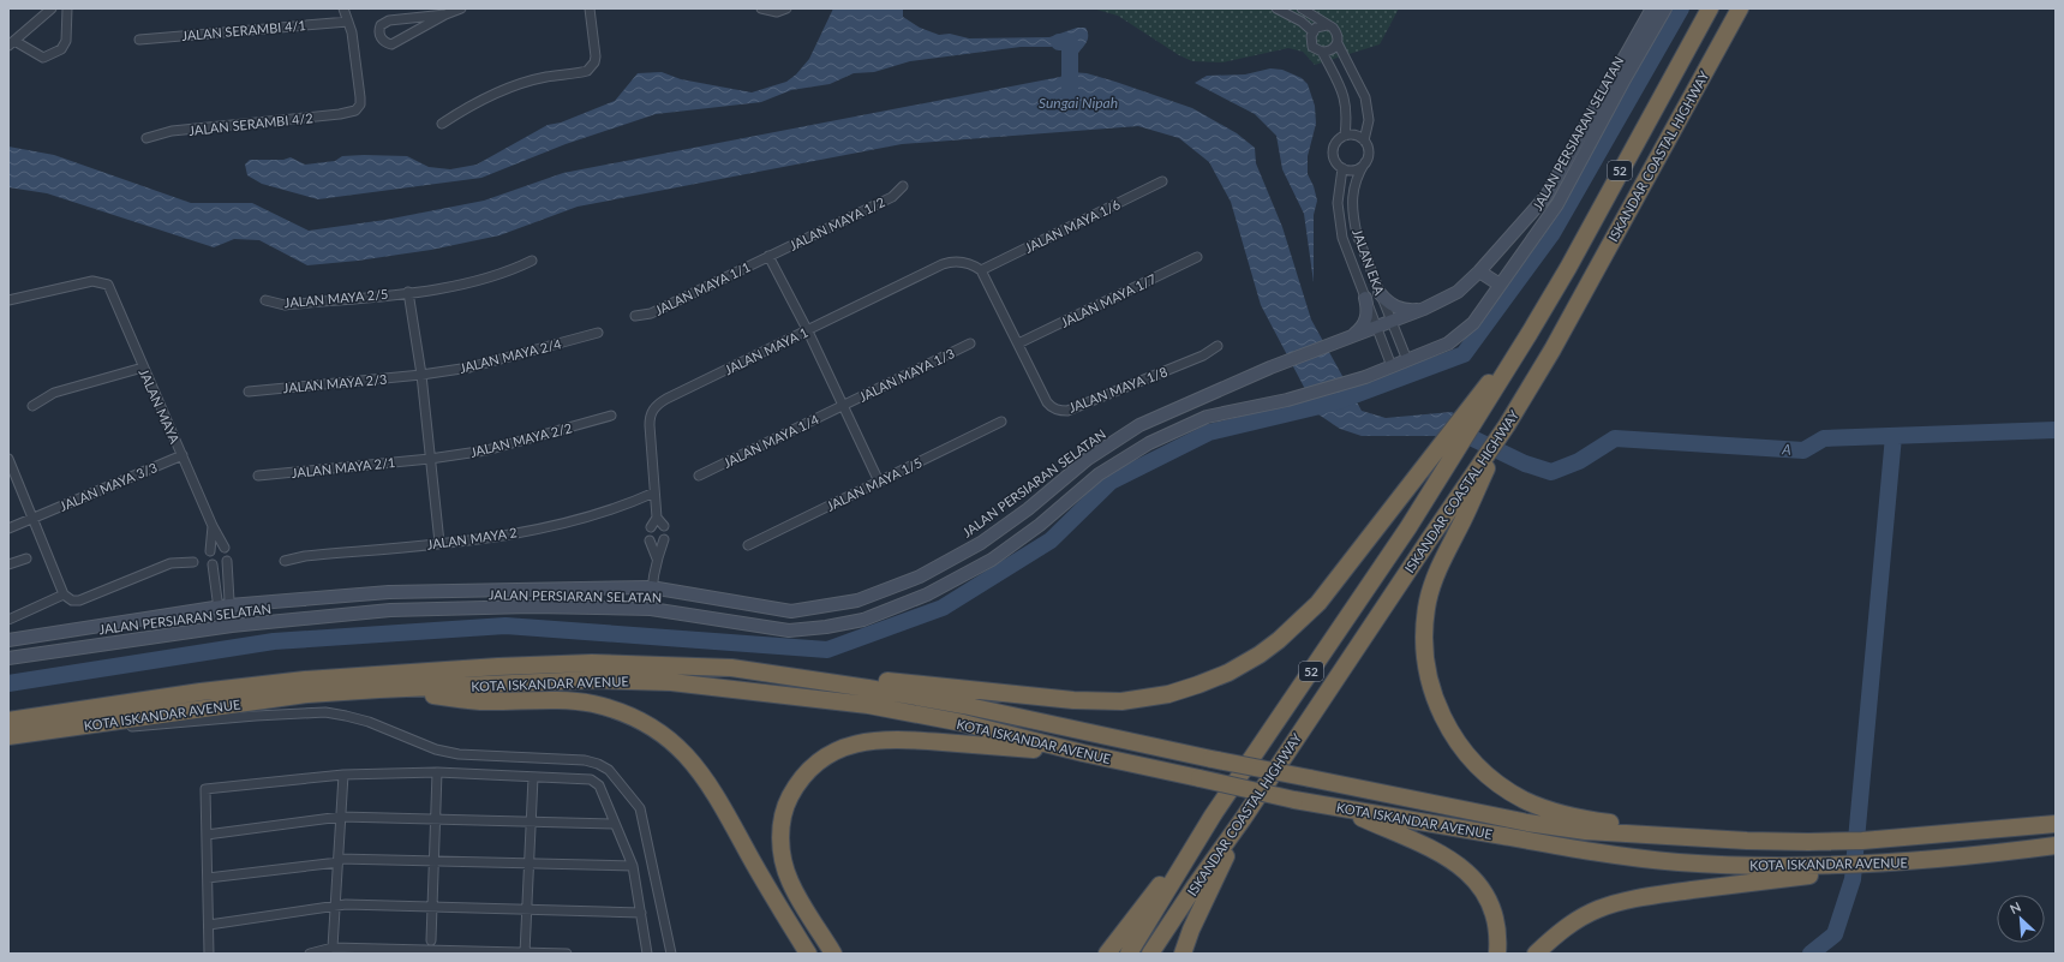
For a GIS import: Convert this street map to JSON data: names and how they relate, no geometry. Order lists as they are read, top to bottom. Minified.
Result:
{"streets":{"highway":["ISKANDAR COASTAL HIGHWAY","52","KOTA ISKANDAR AVENUE"],"street":["JALAN SERAMBI 4/1","JALAN SERAMBI 4/2","JALAN PERSIARAN SELATAN","JALAN MAYA 1/2","JALAN MAYA 1/6","JALAN EKA","JALAN MAYA 1/1","JALAN MAYA 2/5","JALAN MAYA 1/7","JALAN MAYA 1","JALAN MAYA 2/4","JALAN MAYA 1/3","JALAN MAYA 2/3","JALAN MAYA 1/8","JALAN MAYA","JALAN MAYA 2/2","JALAN MAYA 1/4","JALAN MAYA 2/1","JALAN MAYA 1/5","JALAN MAYA 3/3","JALAN MAYA 2"]},"crossings":[["JALAN SERAMBI 4/1","JALAN SERAMBI 4/2"],["JALAN PERSIARAN SELATAN","JALAN EKA"],["JALAN MAYA 1/2","JALAN MAYA 1/1"],["JALAN MAYA 1/6","JALAN MAYA 1"],["JALAN MAYA 1/6","JALAN MAYA 1/8"],["JALAN MAYA 1/7","JALAN MAYA 1/8"],["JALAN MAYA 1","JALAN MAYA 1/8"],["JALAN MAYA 1","JALAN MAYA 2"],["JALAN MAYA 2/4","JALAN MAYA 2/3"],["JALAN MAYA 1/3","JALAN MAYA 1/4"],["JALAN MAYA","JALAN MAYA 3/3"],["JALAN MAYA 2/2","JALAN MAYA 2/1"]],"water":["Sungai Nipah","A"],"north":"top left"}
